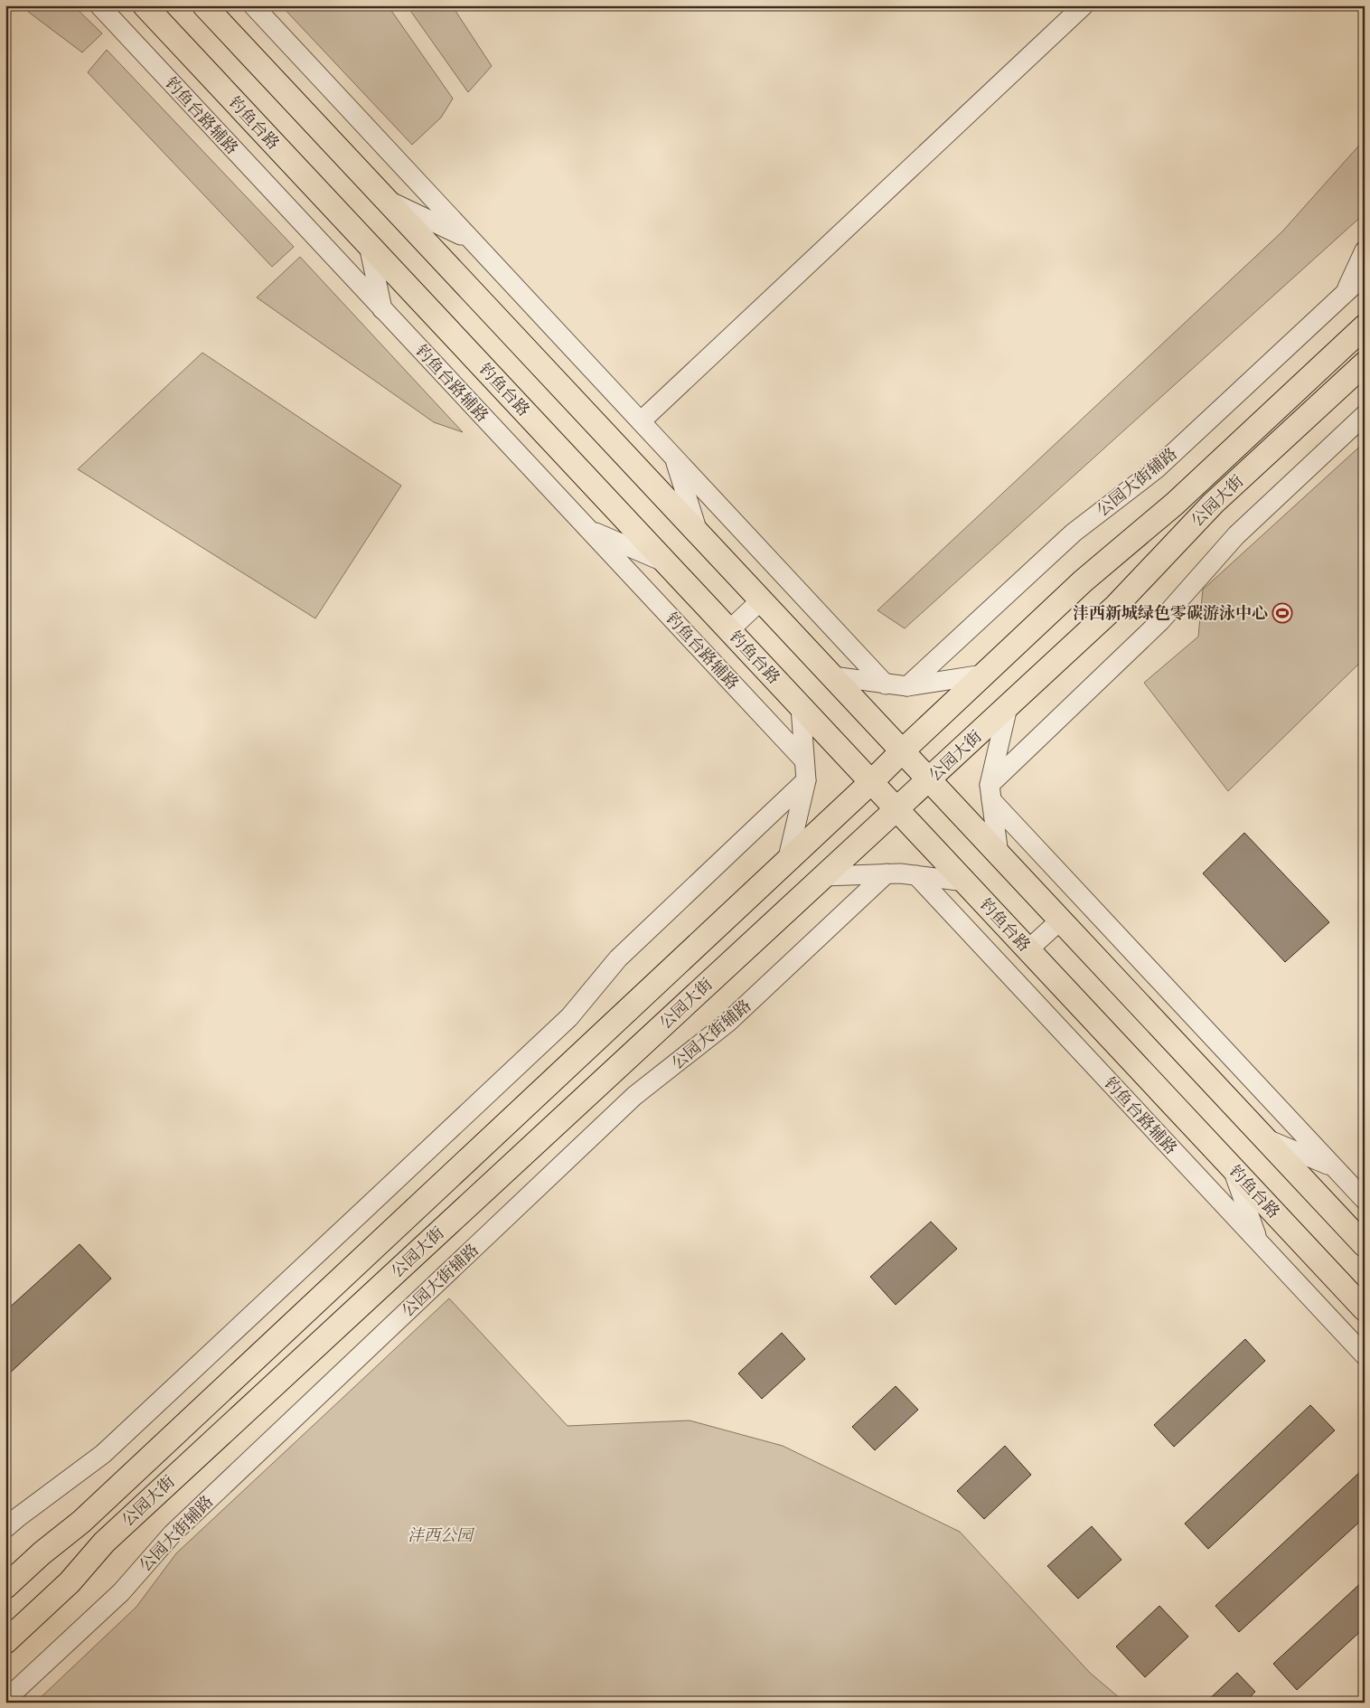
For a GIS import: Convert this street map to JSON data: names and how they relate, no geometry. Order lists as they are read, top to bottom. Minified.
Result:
{"streets":{"main road":["钓鱼台路","公园大街"],"street":["钓鱼台路辅路","公园大街辅路"]},"crossings":[["钓鱼台路","公园大街"]],"parks":["沣西公园"],"places":{"sports":["沣西新城绿色零碳游泳中心"]}}
